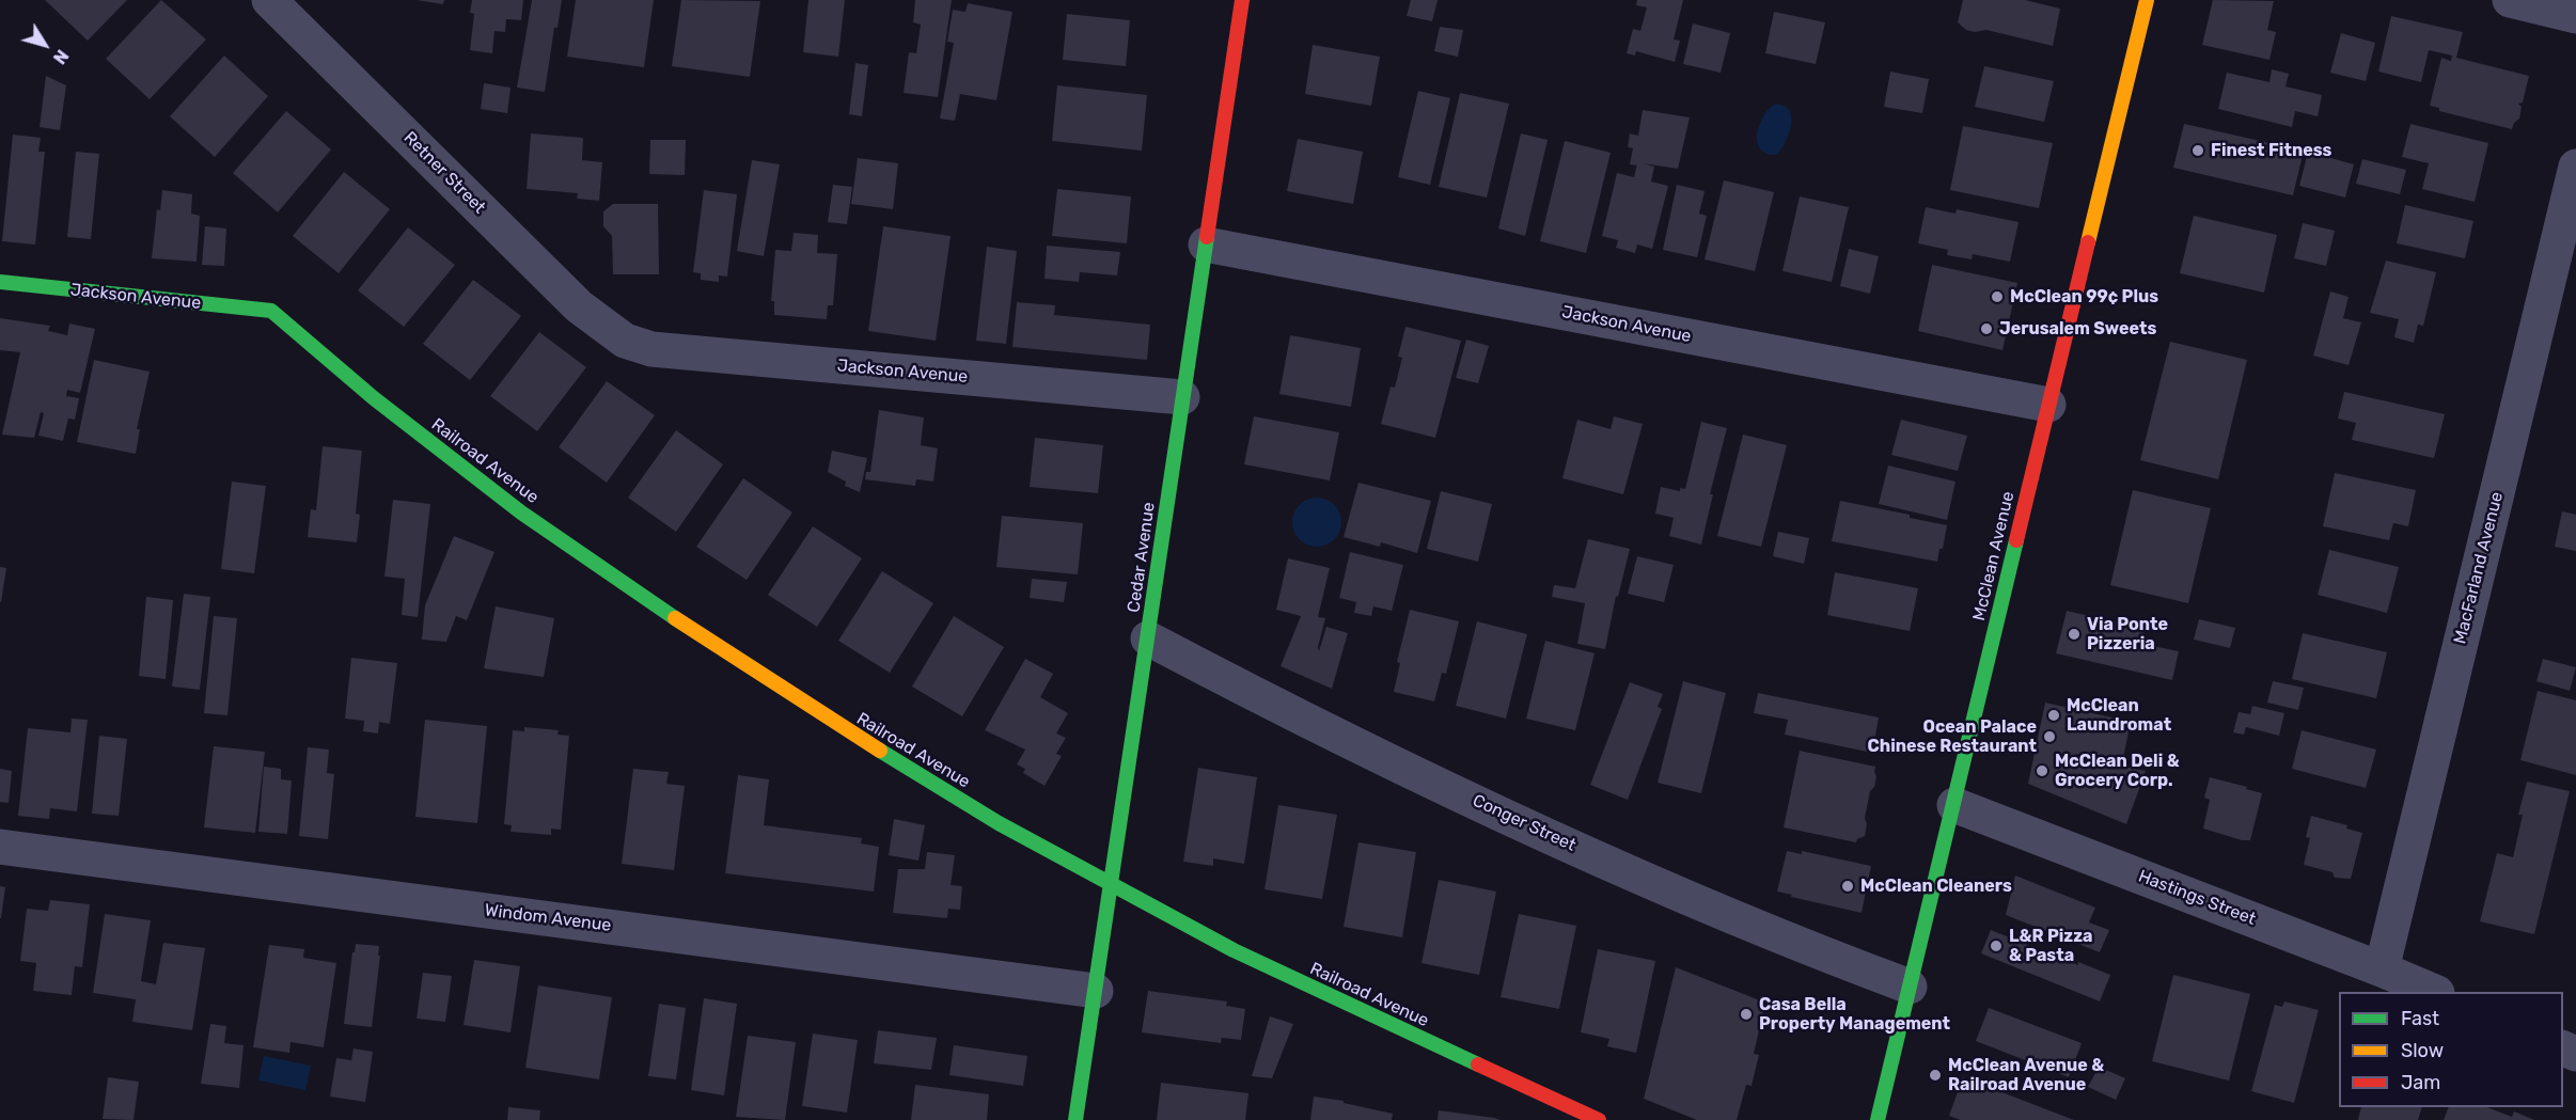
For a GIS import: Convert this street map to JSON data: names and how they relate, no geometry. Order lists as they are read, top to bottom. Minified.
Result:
{"streets":{"street":["Retner Street","Jackson Avenue","Railroad Avenue","McClean Avenue","Cedar Avenue","MacFarland Avenue","Conger Street","Hastings Street","Windom Avenue"]},"crossings":[["Retner Street","Jackson Avenue"],["Jackson Avenue","Railroad Avenue"],["Jackson Avenue","McClean Avenue"],["Jackson Avenue","Cedar Avenue"],["Railroad Avenue","Cedar Avenue"],["McClean Avenue","Conger Street"],["McClean Avenue","Hastings Street"],["Cedar Avenue","Conger Street"],["Cedar Avenue","Windom Avenue"],["MacFarland Avenue","Hastings Street"]],"places":["Finest Fitness","McClean 99¢ Plus","Jerusalem Sweets","Via Ponte Pizzeria","McClean Laundromat","Ocean Palace Chinese Restaurant","McClean Deli & Grocery Corp.","McClean Cleaners","L&R Pizza & Pasta","Casa Bella Property Management","McClean Avenue & Railroad Avenue"],"legend":["Fast","Slow","Jam"],"north":"bottom right"}
